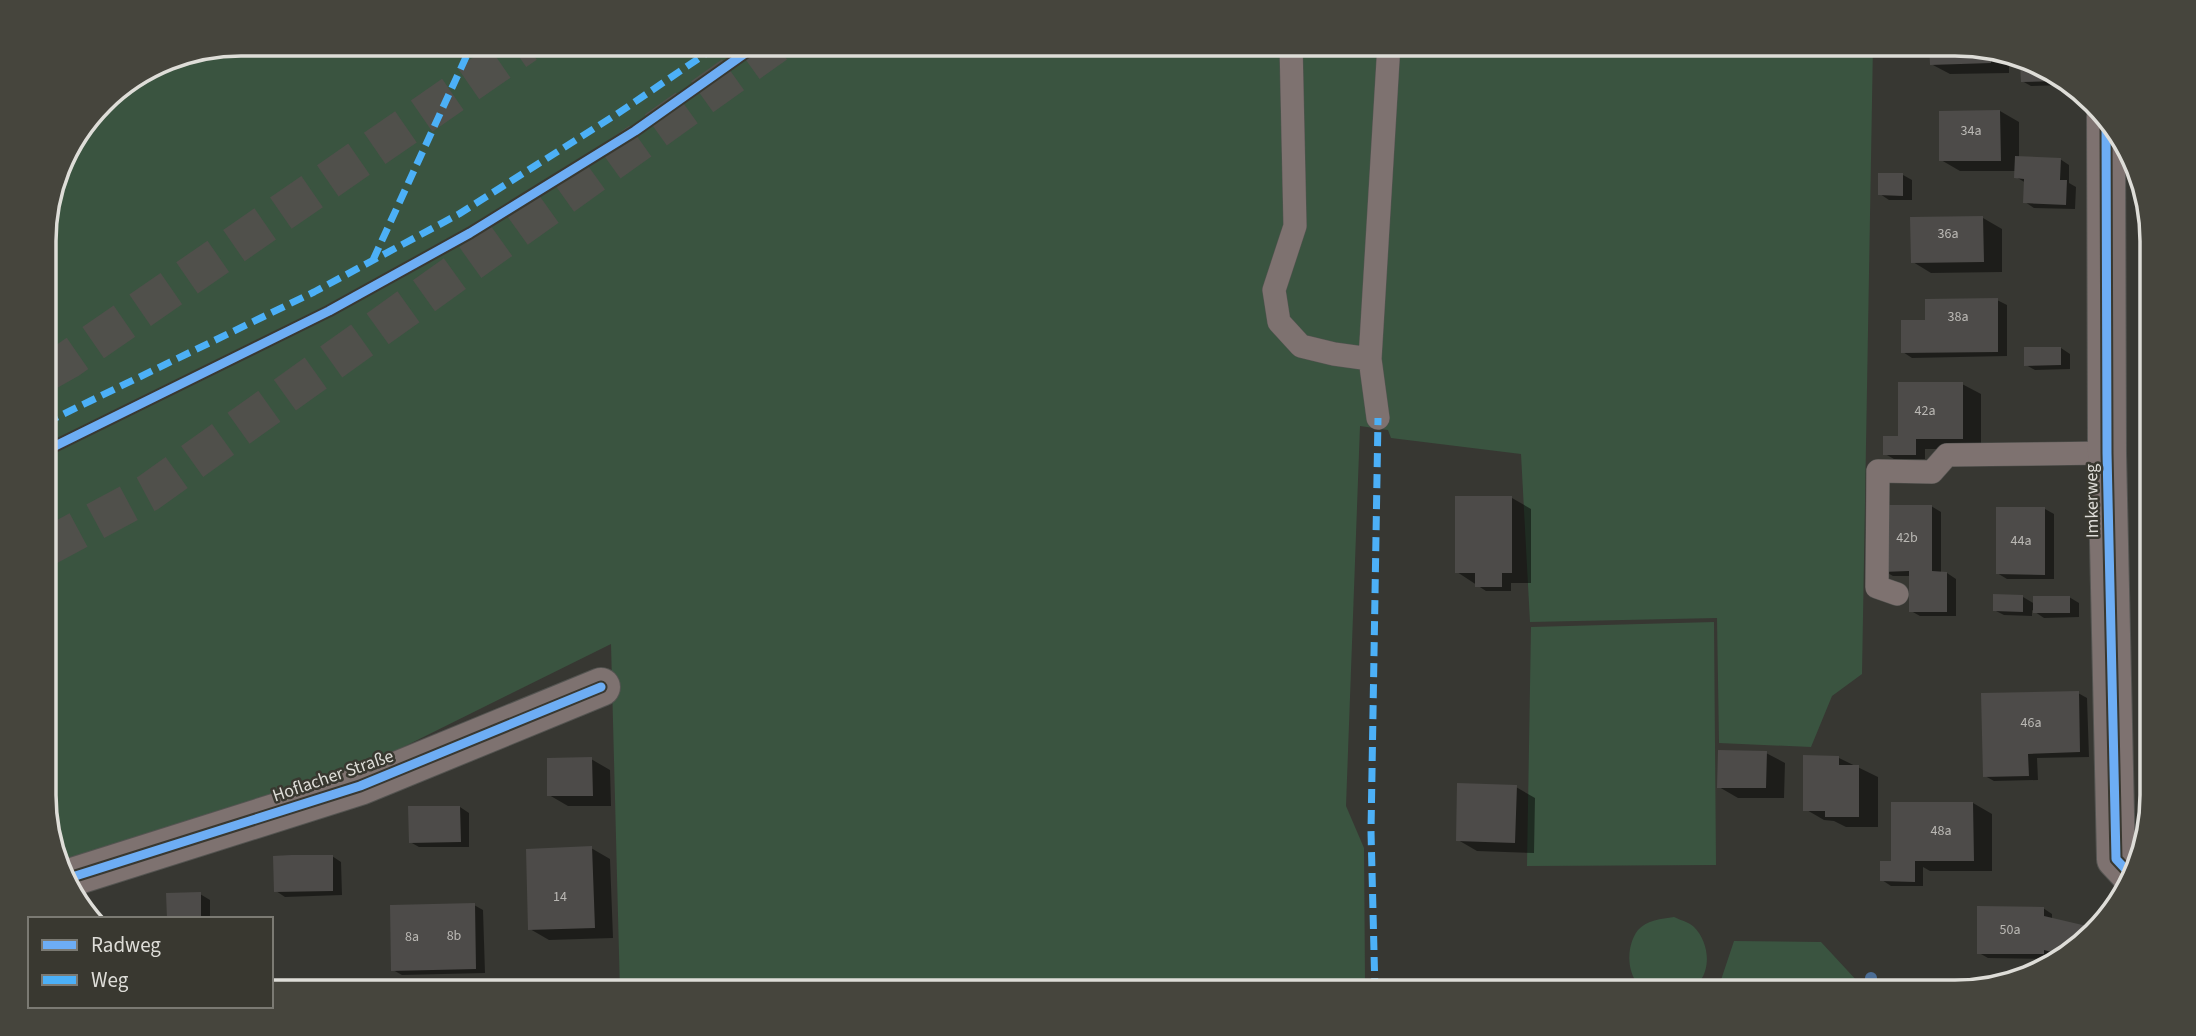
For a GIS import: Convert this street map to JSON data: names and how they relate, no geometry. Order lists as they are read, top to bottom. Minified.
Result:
{"streets":{"street":["Imkerweg","Hoflacher Straße"]},"house_numbers":["34a","36a","38a","42a","42b","44a","46a","48a","14","50a","8b","8a"],"legend":["Radweg","Weg"]}
